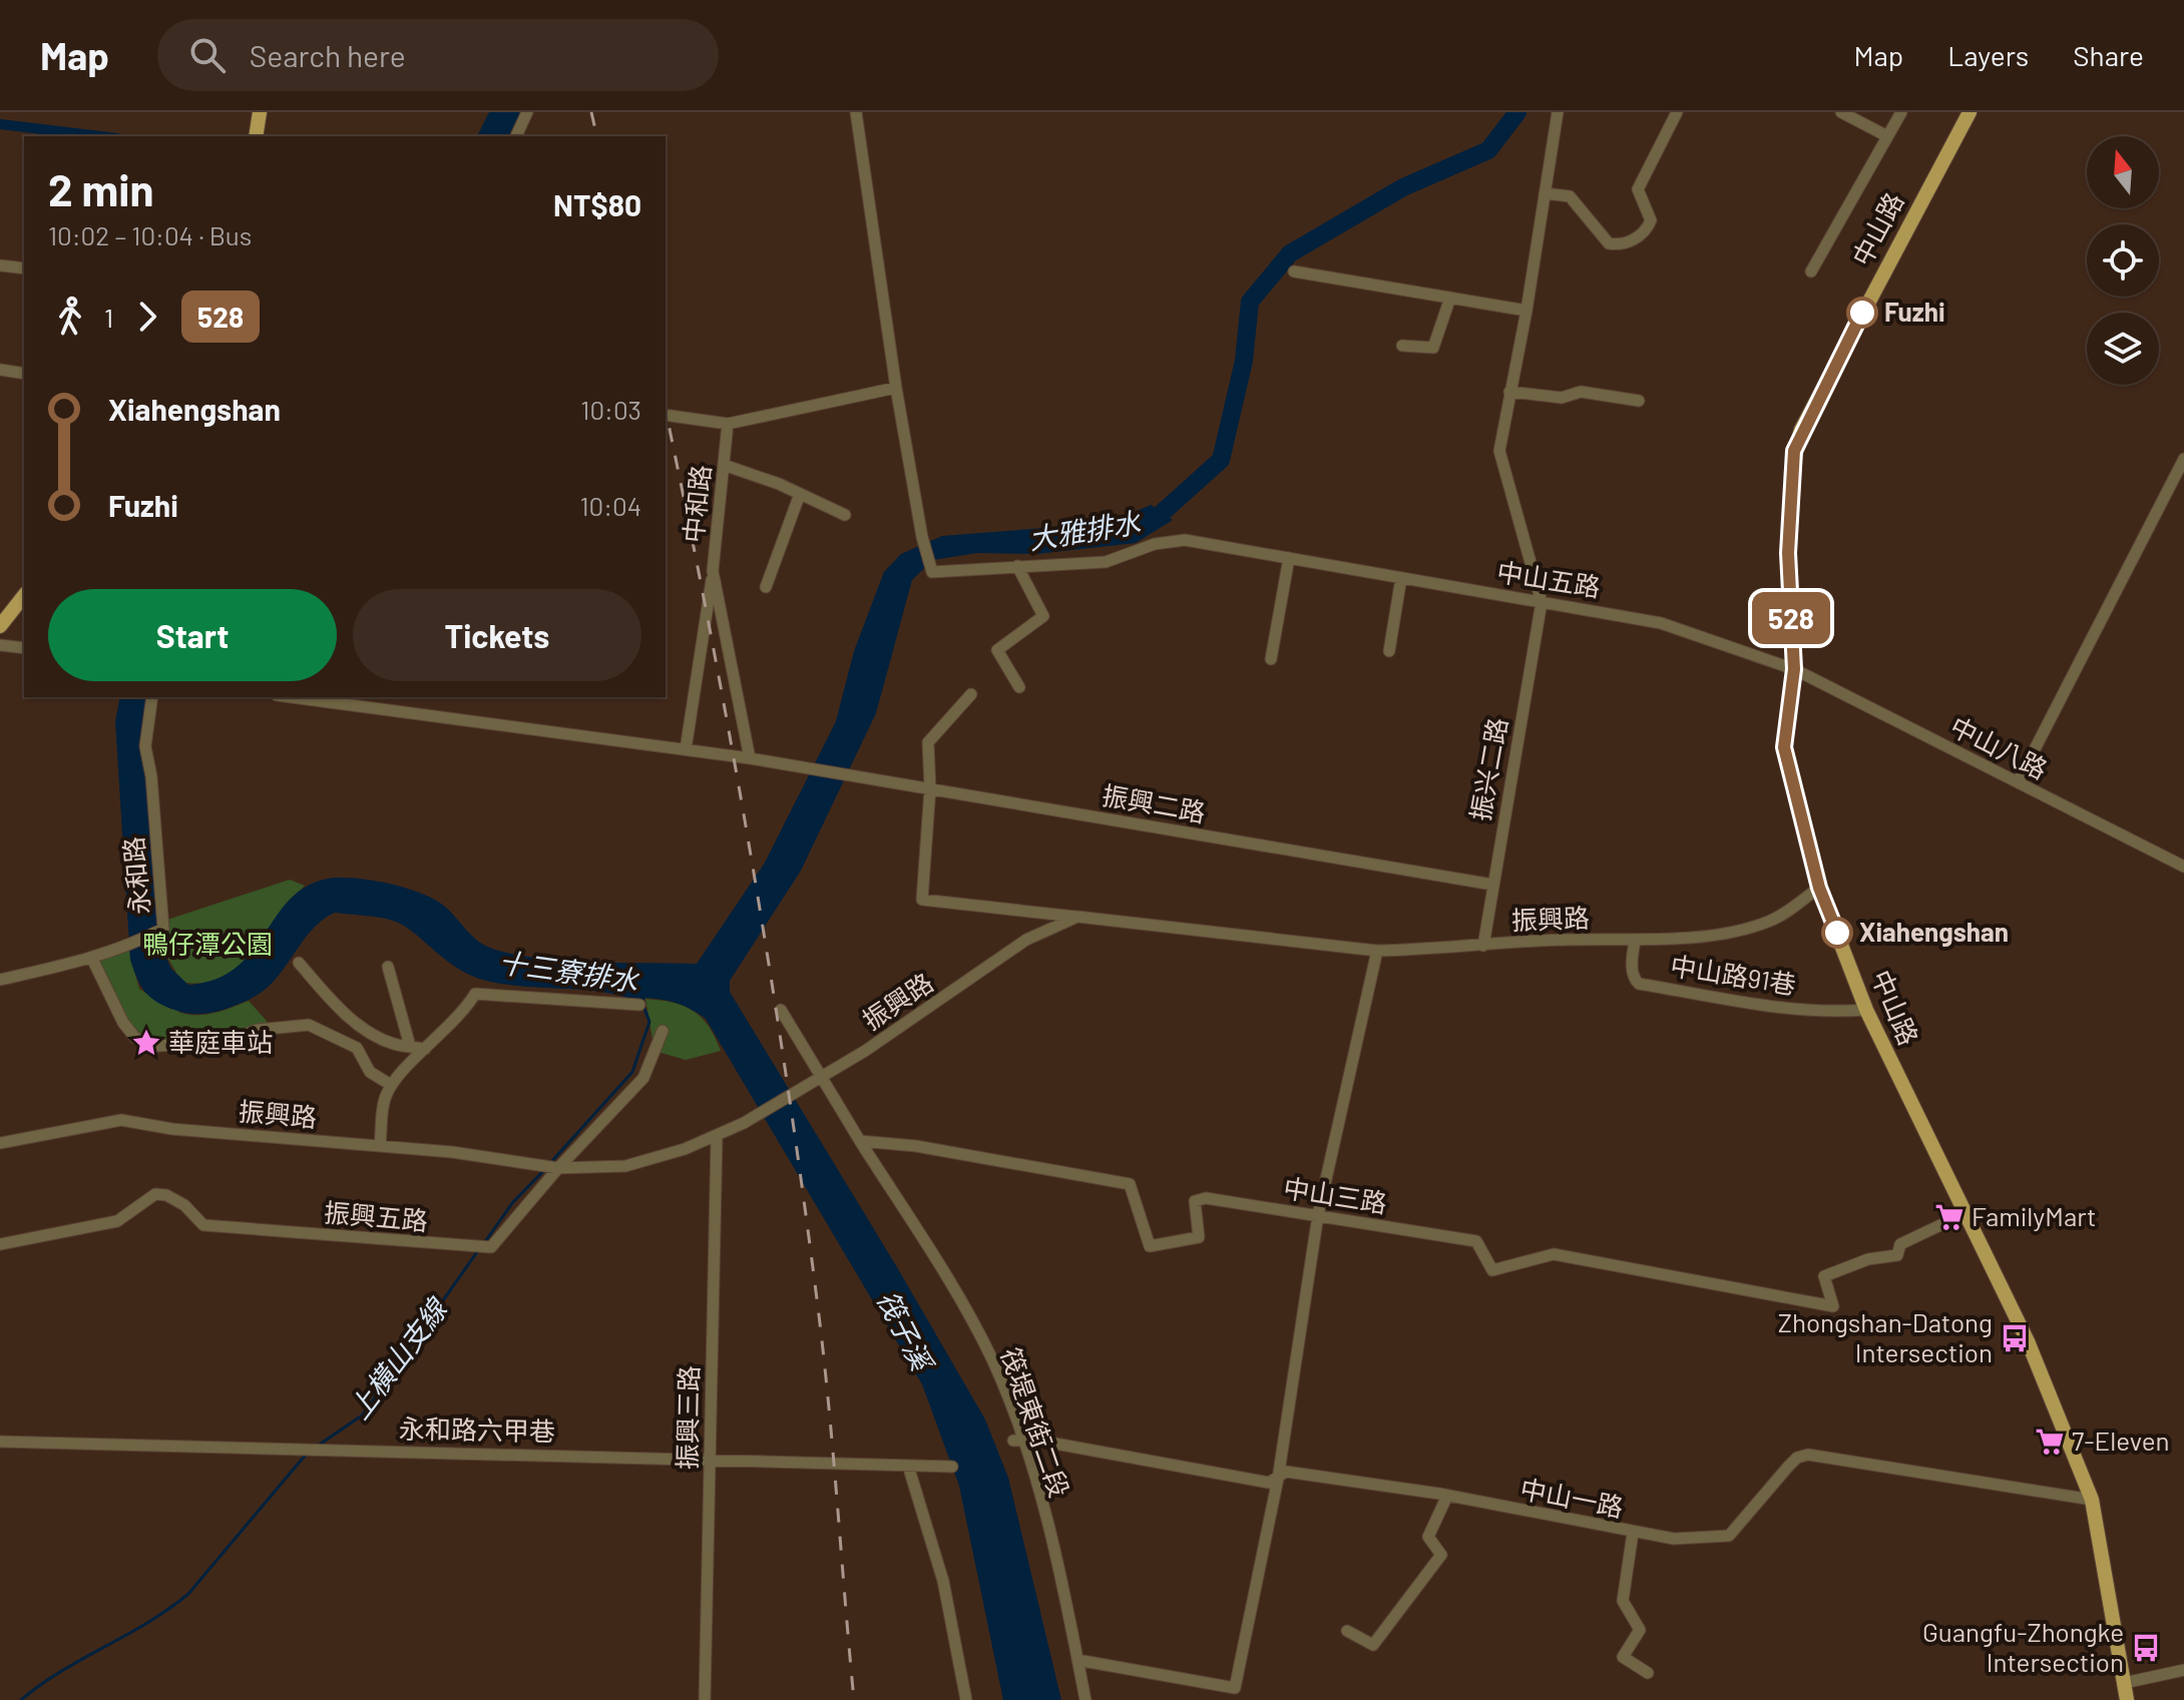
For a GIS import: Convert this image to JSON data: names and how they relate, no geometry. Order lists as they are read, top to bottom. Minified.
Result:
{"streets":{"main road":["中山路"],"street":["中和路","中山五路","中山八路","振兴二路","振興二路","永和路","振興路","中山路91巷","中山三路","振興五路","振興三路","筏堤東街二段","永和路六甲巷","中山一路"]},"crossings":[["中山路","中山五路"],["中山路","中山八路"],["中山路","振興路"],["中山路","中山路91巷"],["中山路","中山三路"],["中山路","中山一路"],["中和路","振興二路"],["中山五路","中山八路"],["中山五路","振兴二路"],["振兴二路","振興二路"],["振兴二路","振興路"],["振興路","中山路91巷"],["振興路","振興五路"],["振興路","振興三路"],["中山三路","筏堤東街二段"],["振興三路","永和路六甲巷"],["筏堤東街二段","中山一路"]],"water":["大雅排水","十三寮排水","筏子溪","上橫山支線"],"parks":["鴨仔潭公園"],"places":{"other":["Fuzhi","Xiahengshan"],"place":["華庭車站"],"supermarket":["FamilyMart","7-Eleven"],"bus stop":["Zhongshan-Datong Intersection","Guangfu-Zhongke Intersection"]},"lines":["bus line 528"],"north":"top","page":{"header":"Map","search":"Search here","nav":["Map","Layers","Share"],"on_map":"528","heading":["2 min","10:02 – 10:04 · Bus","NT$80"],"legs":["1","528"],"list":[{"name":"Xiahengshan","value":"10:03"},{"name":"Fuzhi","value":"10:04"}],"buttons":["Start","Tickets"]}}
